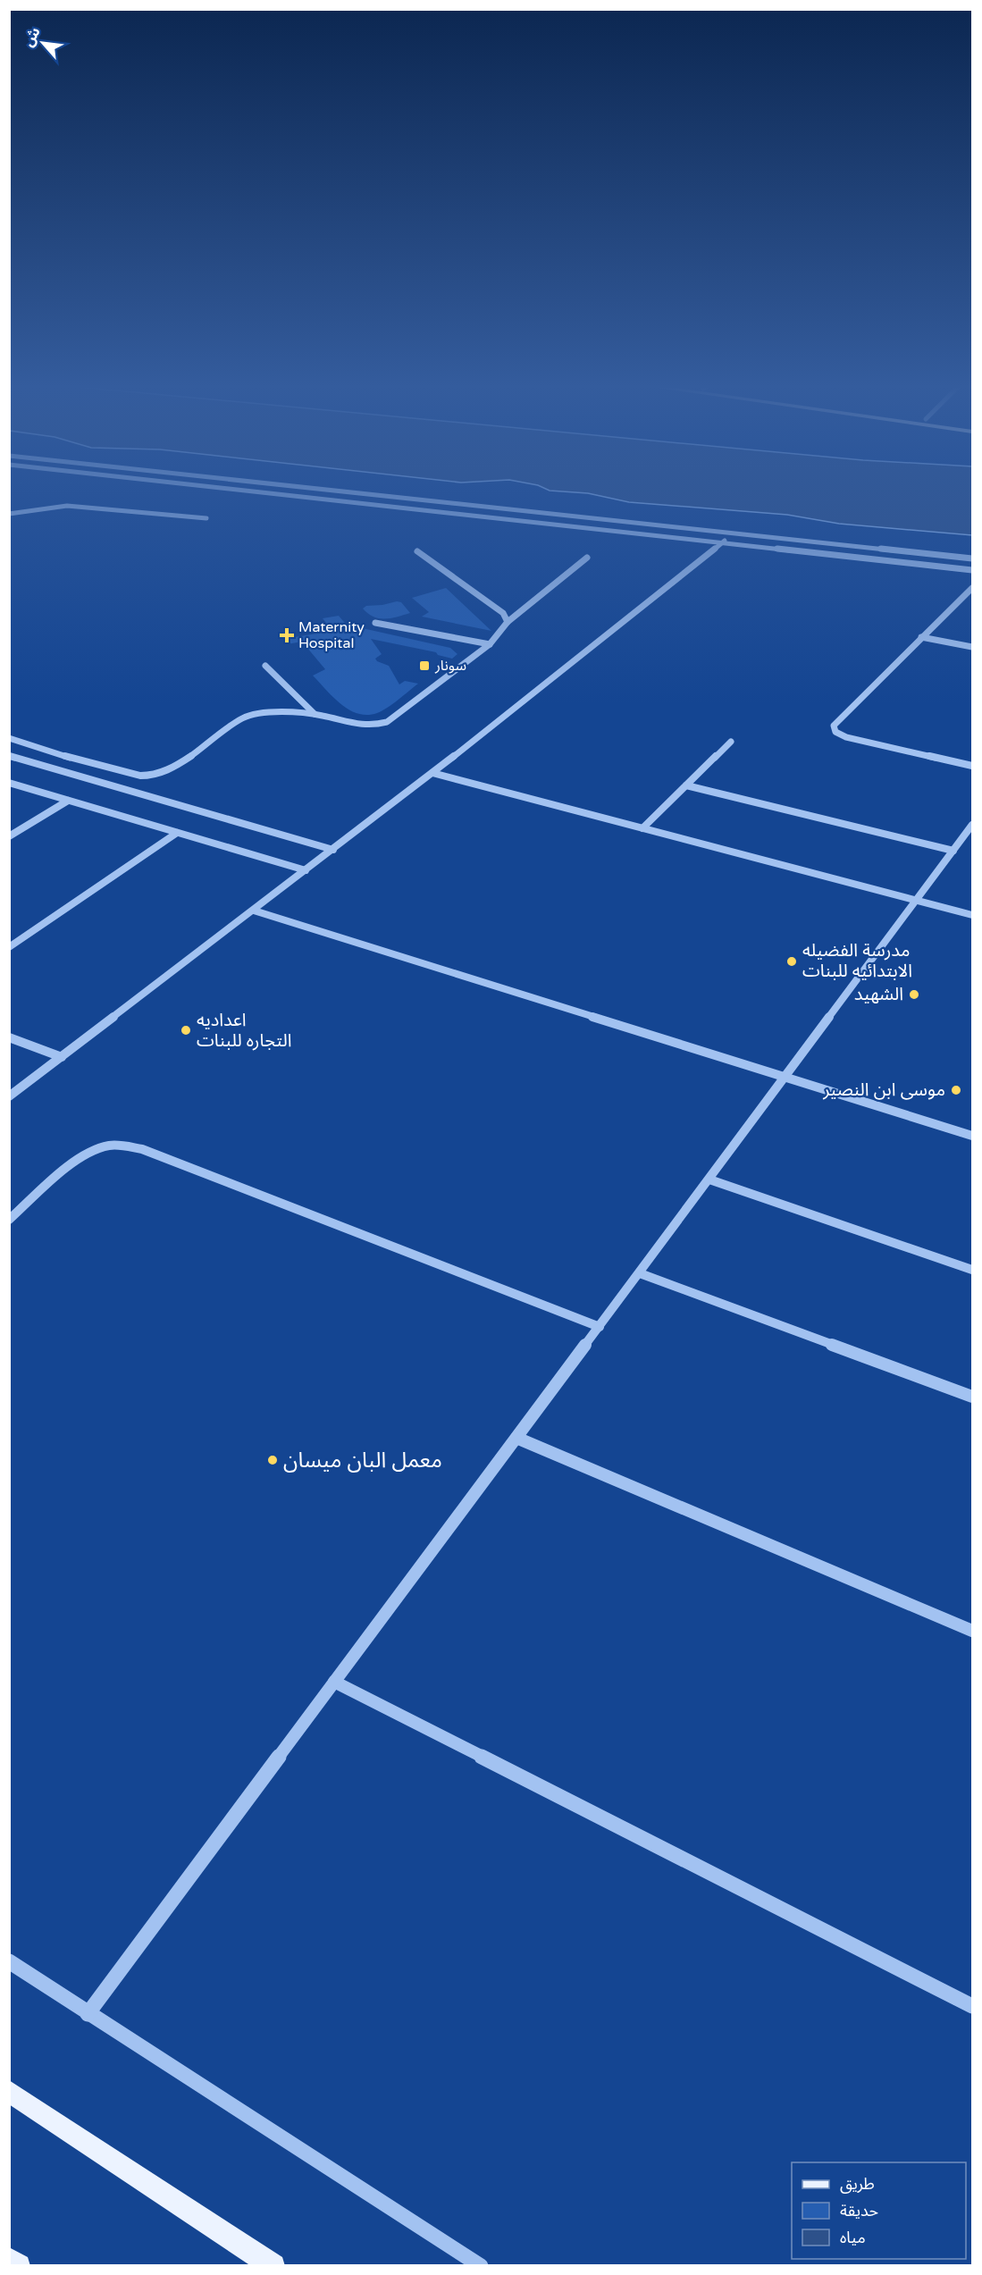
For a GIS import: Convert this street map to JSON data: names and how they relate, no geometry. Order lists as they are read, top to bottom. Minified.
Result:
{"places":{"health":["Maternity Hospital"],"transit":["سونار"],"other":["مدرسة الفضيله الابتدائيه للبنات","الشهيد","اعداديه التجاره للبنات","موسى ابن النصير","معمل البان ميسان"]},"legend":["طريق","حديقة","مياه"],"north":"top left"}
